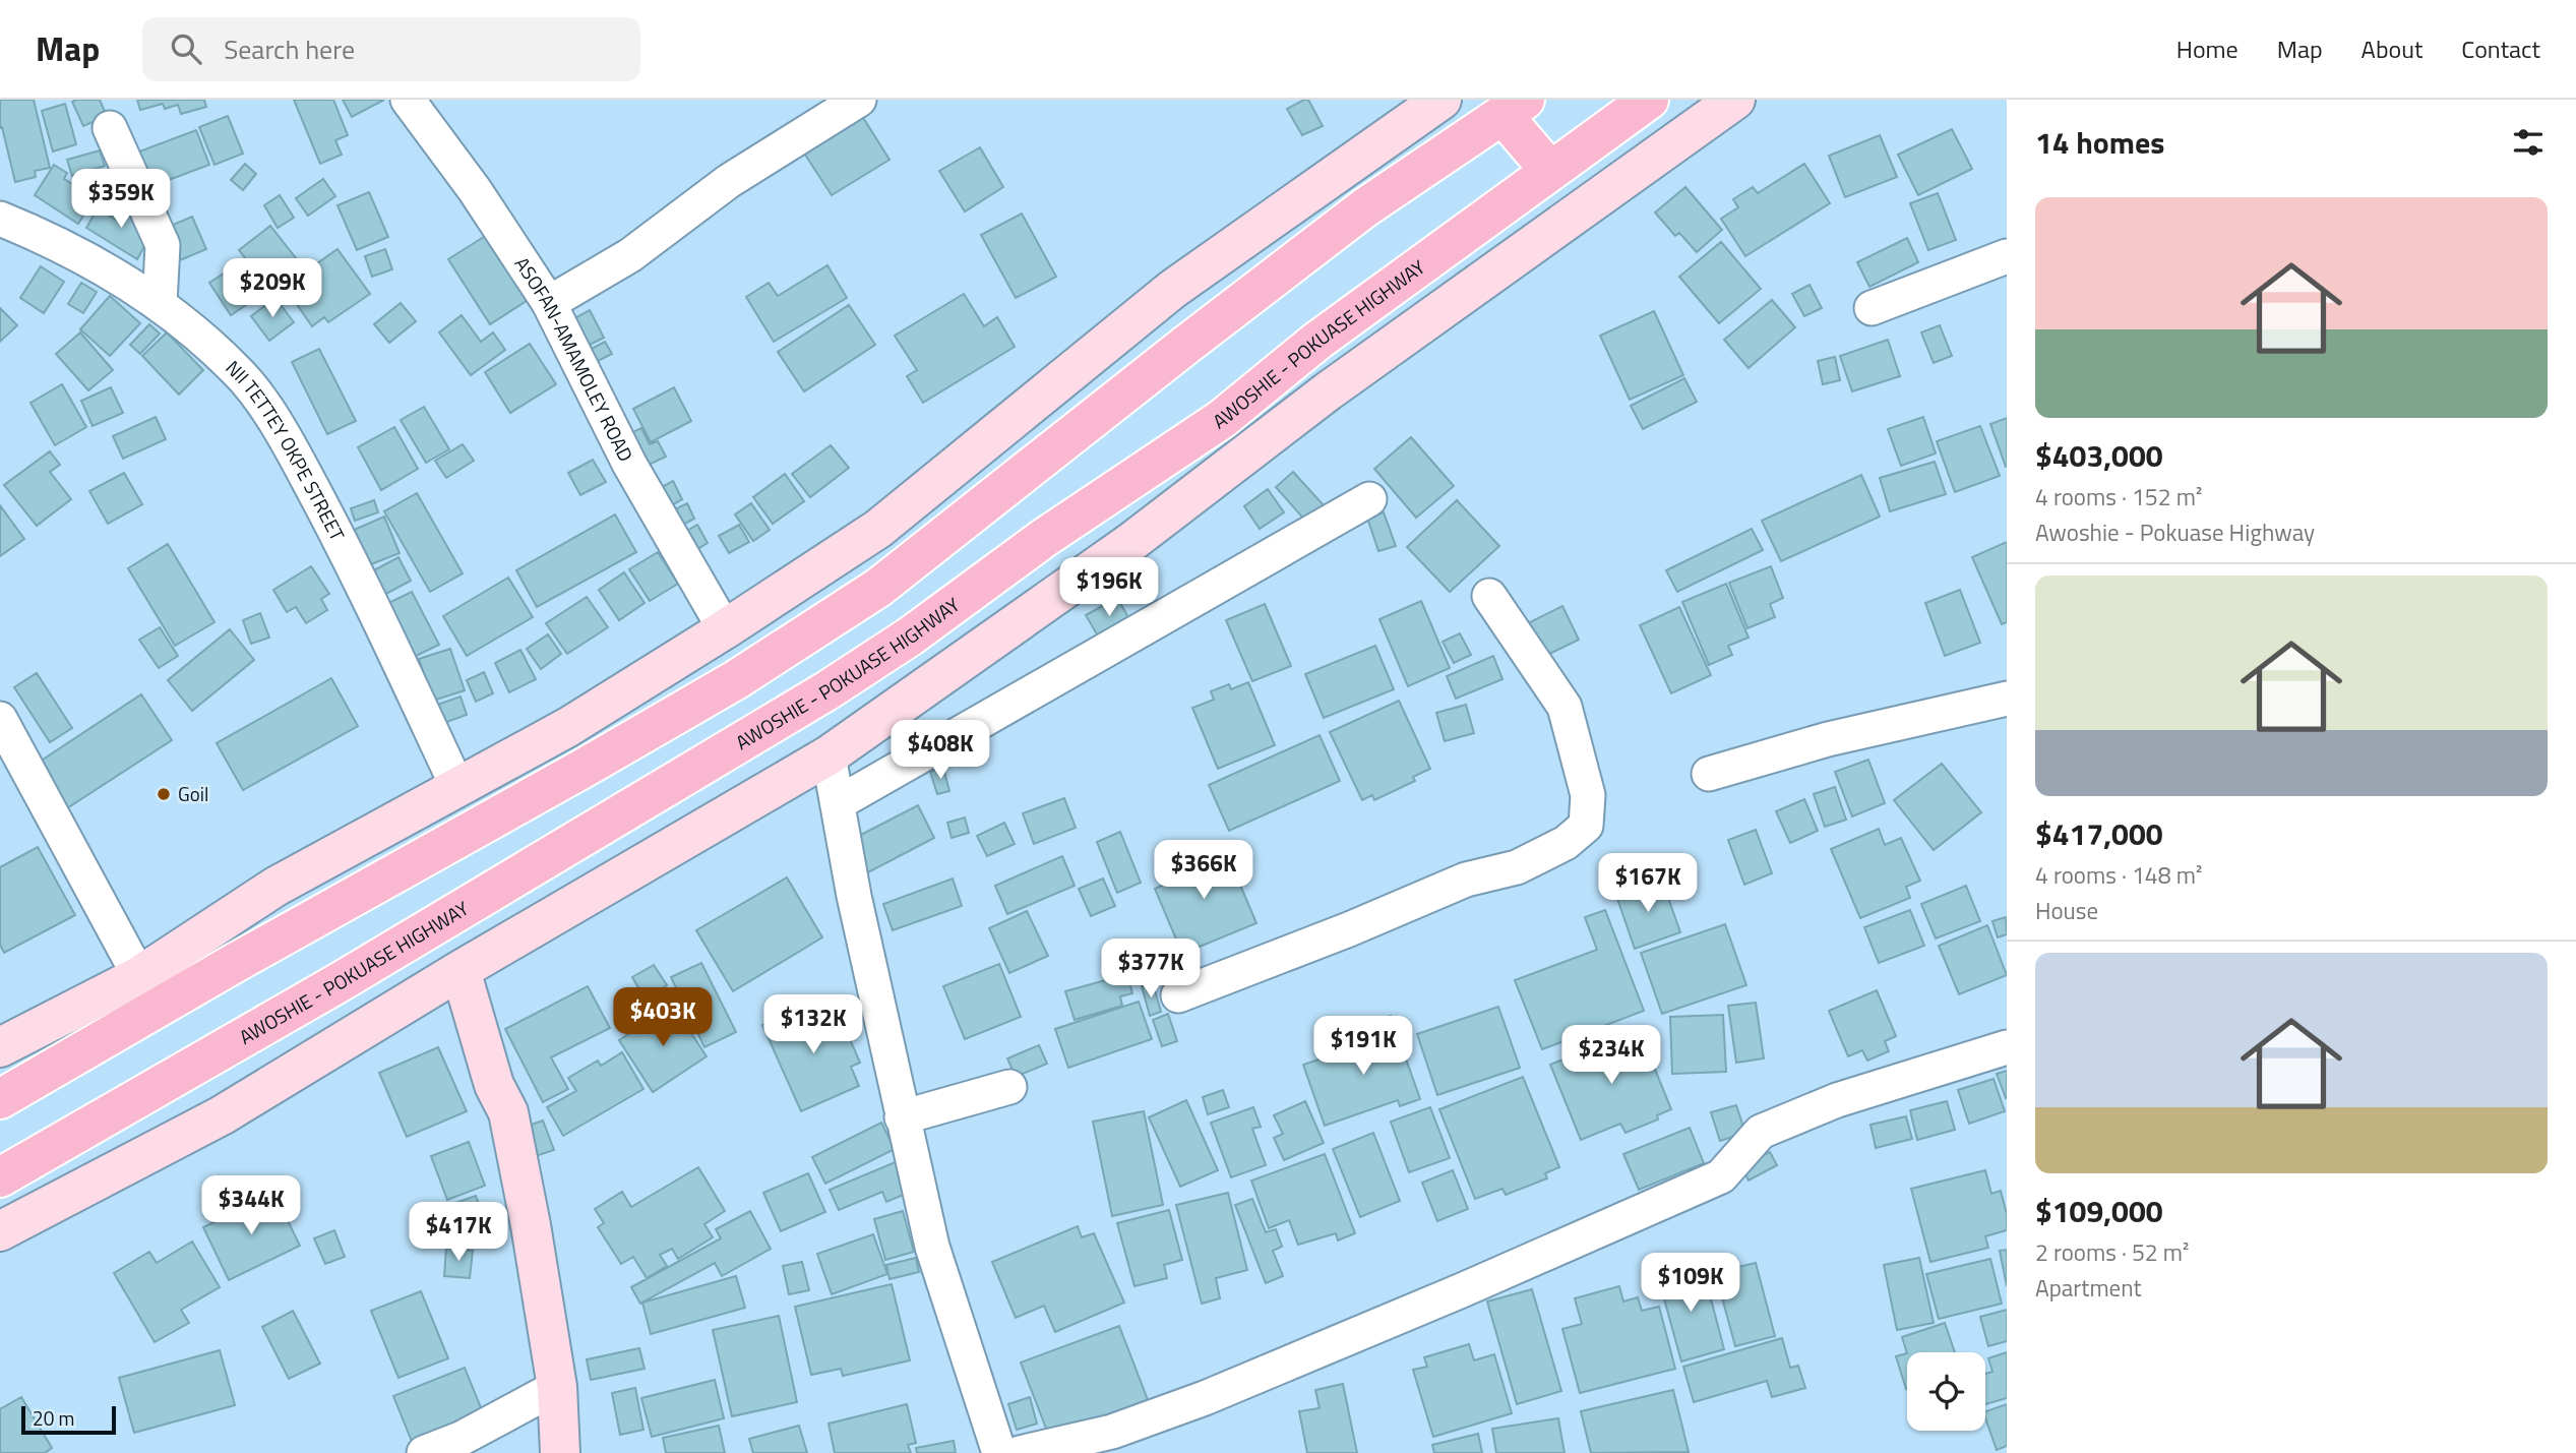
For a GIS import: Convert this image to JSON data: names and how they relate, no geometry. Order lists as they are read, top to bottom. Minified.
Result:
{"streets":{"main road":["AWOSHIE - POKUASE HIGHWAY"],"street":["ASOFAN-AMAMOLEY ROAD","NII TETTEY OKPE STREET"]},"places":["Goil"],"scale_bar":"20 m","page":{"header":"Map","search":"Search here","nav":["Home","Map","About","Contact"],"heading":"14 homes","price":["$359K","$209K","$196K","$408K","$366K","$167K","$377K","$403K","$132K","$191K","$234K","$344K","$417K","$109K"],"list":[{"name":"$403,000","note":"4 rooms · 152 m² · Awoshie - Pokuase Highway"},{"name":"$417,000","note":"4 rooms · 148 m² · House"},{"name":"$109,000","note":"2 rooms · 52 m² · Apartment"}],"scale":"20 m"}}
